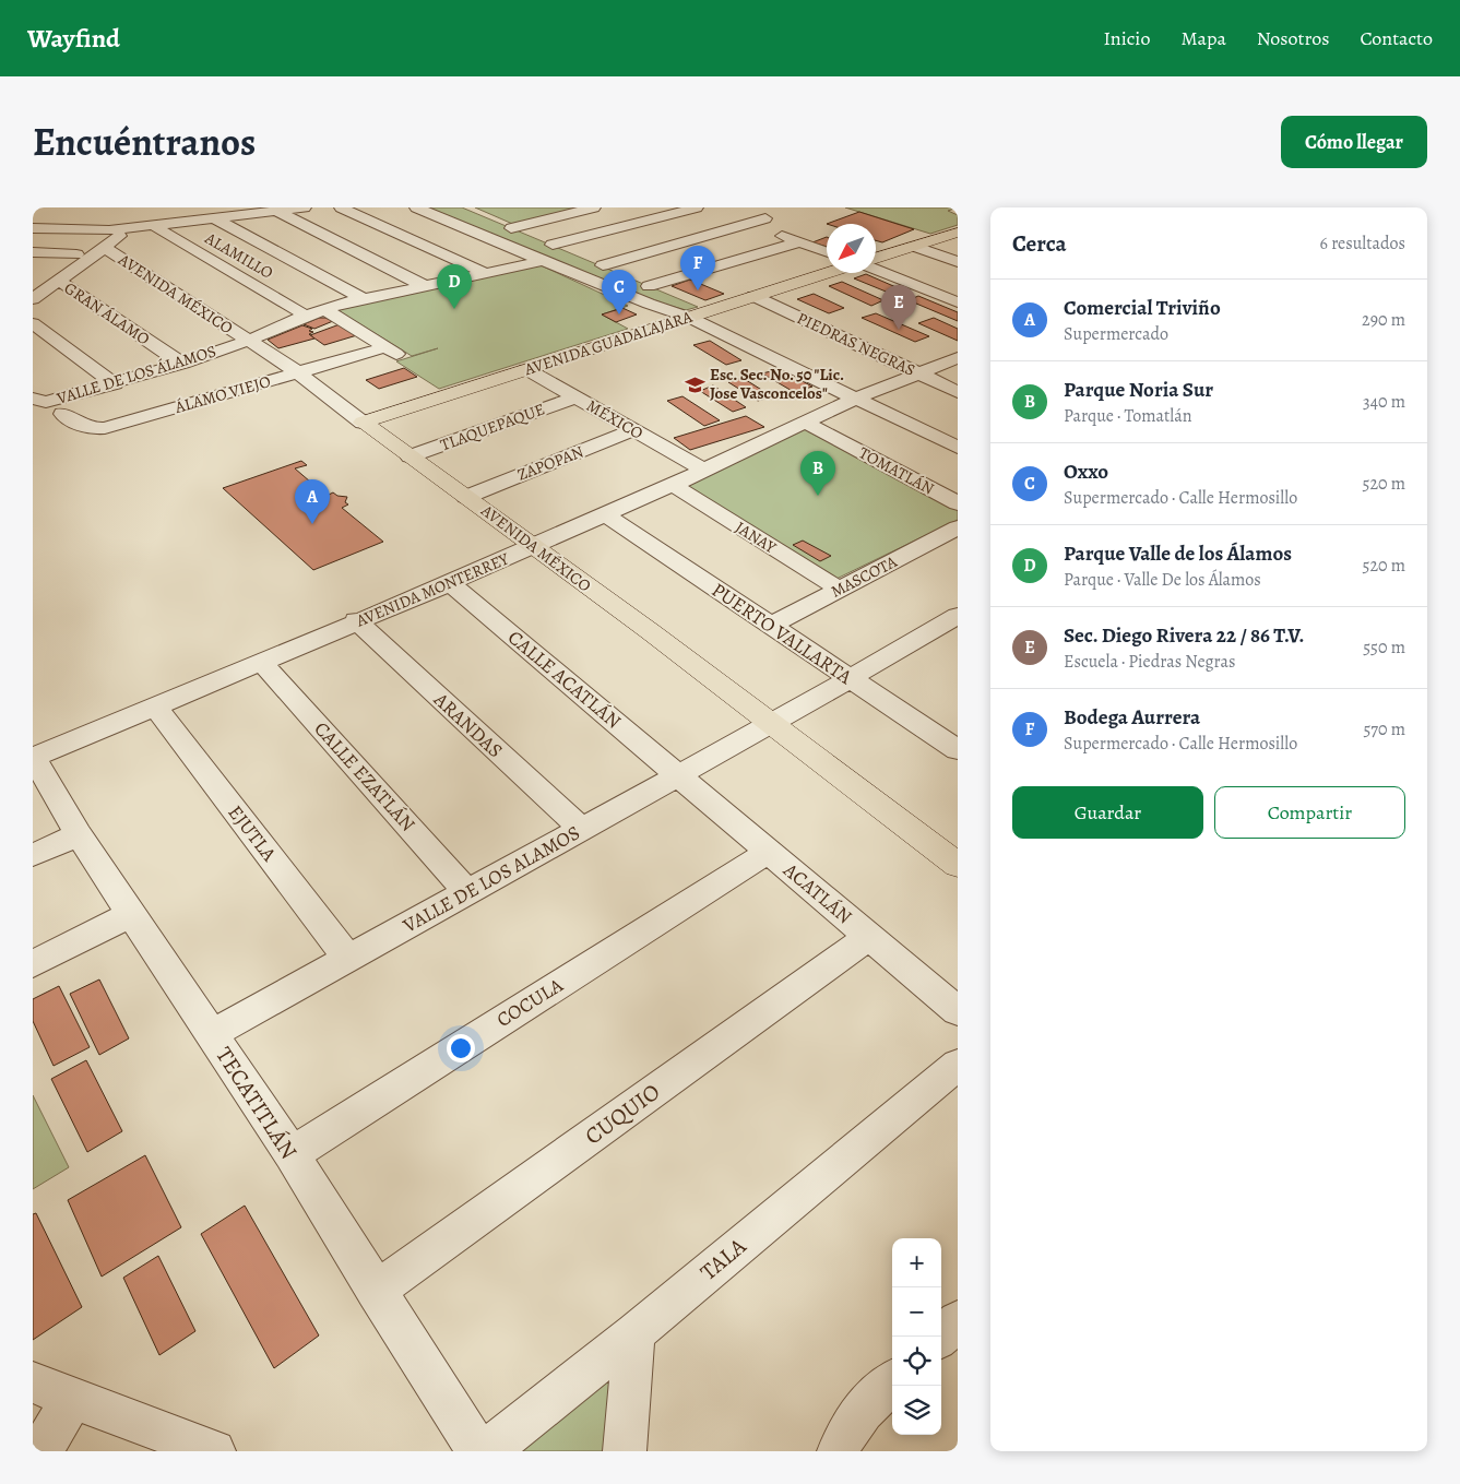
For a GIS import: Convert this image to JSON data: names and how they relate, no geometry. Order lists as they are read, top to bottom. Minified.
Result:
{"streets":{"main road":["AVENIDA MÉXICO","AVENIDA GUADALAJARA"],"street":["ALAMILLO","GRAN ÁLAMO","PIEDRAS NEGRAS","VALLE DE LOS ÁLAMOS","ÁLAMO VIEJO","MÉXICO","TLAQUEPAQUE","ZAPOPAN","TOMATLÁN","JANAY","MASCOTA","AVENIDA MONTERREY","PUERTO VALLARTA","CALLE ACATLÁN","ARANDAS","CALLE EZATLÁN","EJUTLA","VALLE DE LOS ALAMOS","ACATLÁN","COCULA","TECATITLÁN","CUQUIO","TALA"]},"crossings":[["ALAMILLO","VALLE DE LOS ÁLAMOS"],["AVENIDA MÉXICO","AVENIDA GUADALAJARA"],["AVENIDA MÉXICO","VALLE DE LOS ÁLAMOS"],["AVENIDA MÉXICO","ÁLAMO VIEJO"],["AVENIDA MÉXICO","TLAQUEPAQUE"],["AVENIDA MÉXICO","ZAPOPAN"],["AVENIDA MÉXICO","AVENIDA MONTERREY"],["AVENIDA MÉXICO","VALLE DE LOS ALAMOS"],["GRAN ÁLAMO","VALLE DE LOS ÁLAMOS"],["AVENIDA GUADALAJARA","PIEDRAS NEGRAS"],["AVENIDA GUADALAJARA","MÉXICO"],["PIEDRAS NEGRAS","AVENIDA MONTERREY"],["VALLE DE LOS ÁLAMOS","ÁLAMO VIEJO"],["MÉXICO","TLAQUEPAQUE"],["MÉXICO","ZAPOPAN"],["MÉXICO","AVENIDA MONTERREY"],["TOMATLÁN","AVENIDA MONTERREY"],["JANAY","MASCOTA"],["JANAY","AVENIDA MONTERREY"],["MASCOTA","PUERTO VALLARTA"],["AVENIDA MONTERREY","PUERTO VALLARTA"],["AVENIDA MONTERREY","CALLE ACATLÁN"],["AVENIDA MONTERREY","ARANDAS"],["AVENIDA MONTERREY","CALLE EZATLÁN"],["AVENIDA MONTERREY","EJUTLA"],["AVENIDA MONTERREY","TECATITLÁN"],["PUERTO VALLARTA","VALLE DE LOS ALAMOS"],["CALLE ACATLÁN","VALLE DE LOS ALAMOS"],["CALLE ACATLÁN","ACATLÁN"],["ARANDAS","VALLE DE LOS ALAMOS"],["CALLE EZATLÁN","VALLE DE LOS ALAMOS"],["EJUTLA","VALLE DE LOS ALAMOS"],["VALLE DE LOS ALAMOS","ACATLÁN"],["VALLE DE LOS ALAMOS","TECATITLÁN"],["ACATLÁN","COCULA"],["ACATLÁN","CUQUIO"],["COCULA","TECATITLÁN"],["TECATITLÁN","CUQUIO"]],"places":{"school or university":["Esc. Sec. No. 50 \"Lic. Jose Vasconcelos\""]},"north":"bottom left","page":{"header":"Wayfind","nav":["Inicio","Mapa","Nosotros","Contacto"],"title":"Encuéntranos","buttons":["Cómo llegar",["Guardar","Compartir"]],"heading":["Cerca","6 resultados"],"pins":["F","D","C","E","B","A"],"list":[{"mark":"A","name":"Comercial Triviño","note":"Supermercado","value":"290 m"},{"mark":"B","name":"Parque Noria Sur","note":"Parque · Tomatlán","value":"340 m"},{"mark":"C","name":"Oxxo","note":"Supermercado · Calle Hermosillo","value":"520 m"},{"mark":"D","name":"Parque Valle de los Álamos","note":"Parque · Valle De los Álamos","value":"520 m"},{"mark":"E","name":"Sec. Diego Rivera 22 / 86 T.V.","note":"Escuela · Piedras Negras","value":"550 m"},{"mark":"F","name":"Bodega Aurrera","note":"Supermercado · Calle Hermosillo","value":"570 m"}],"map_buttons":["+","−"]}}
